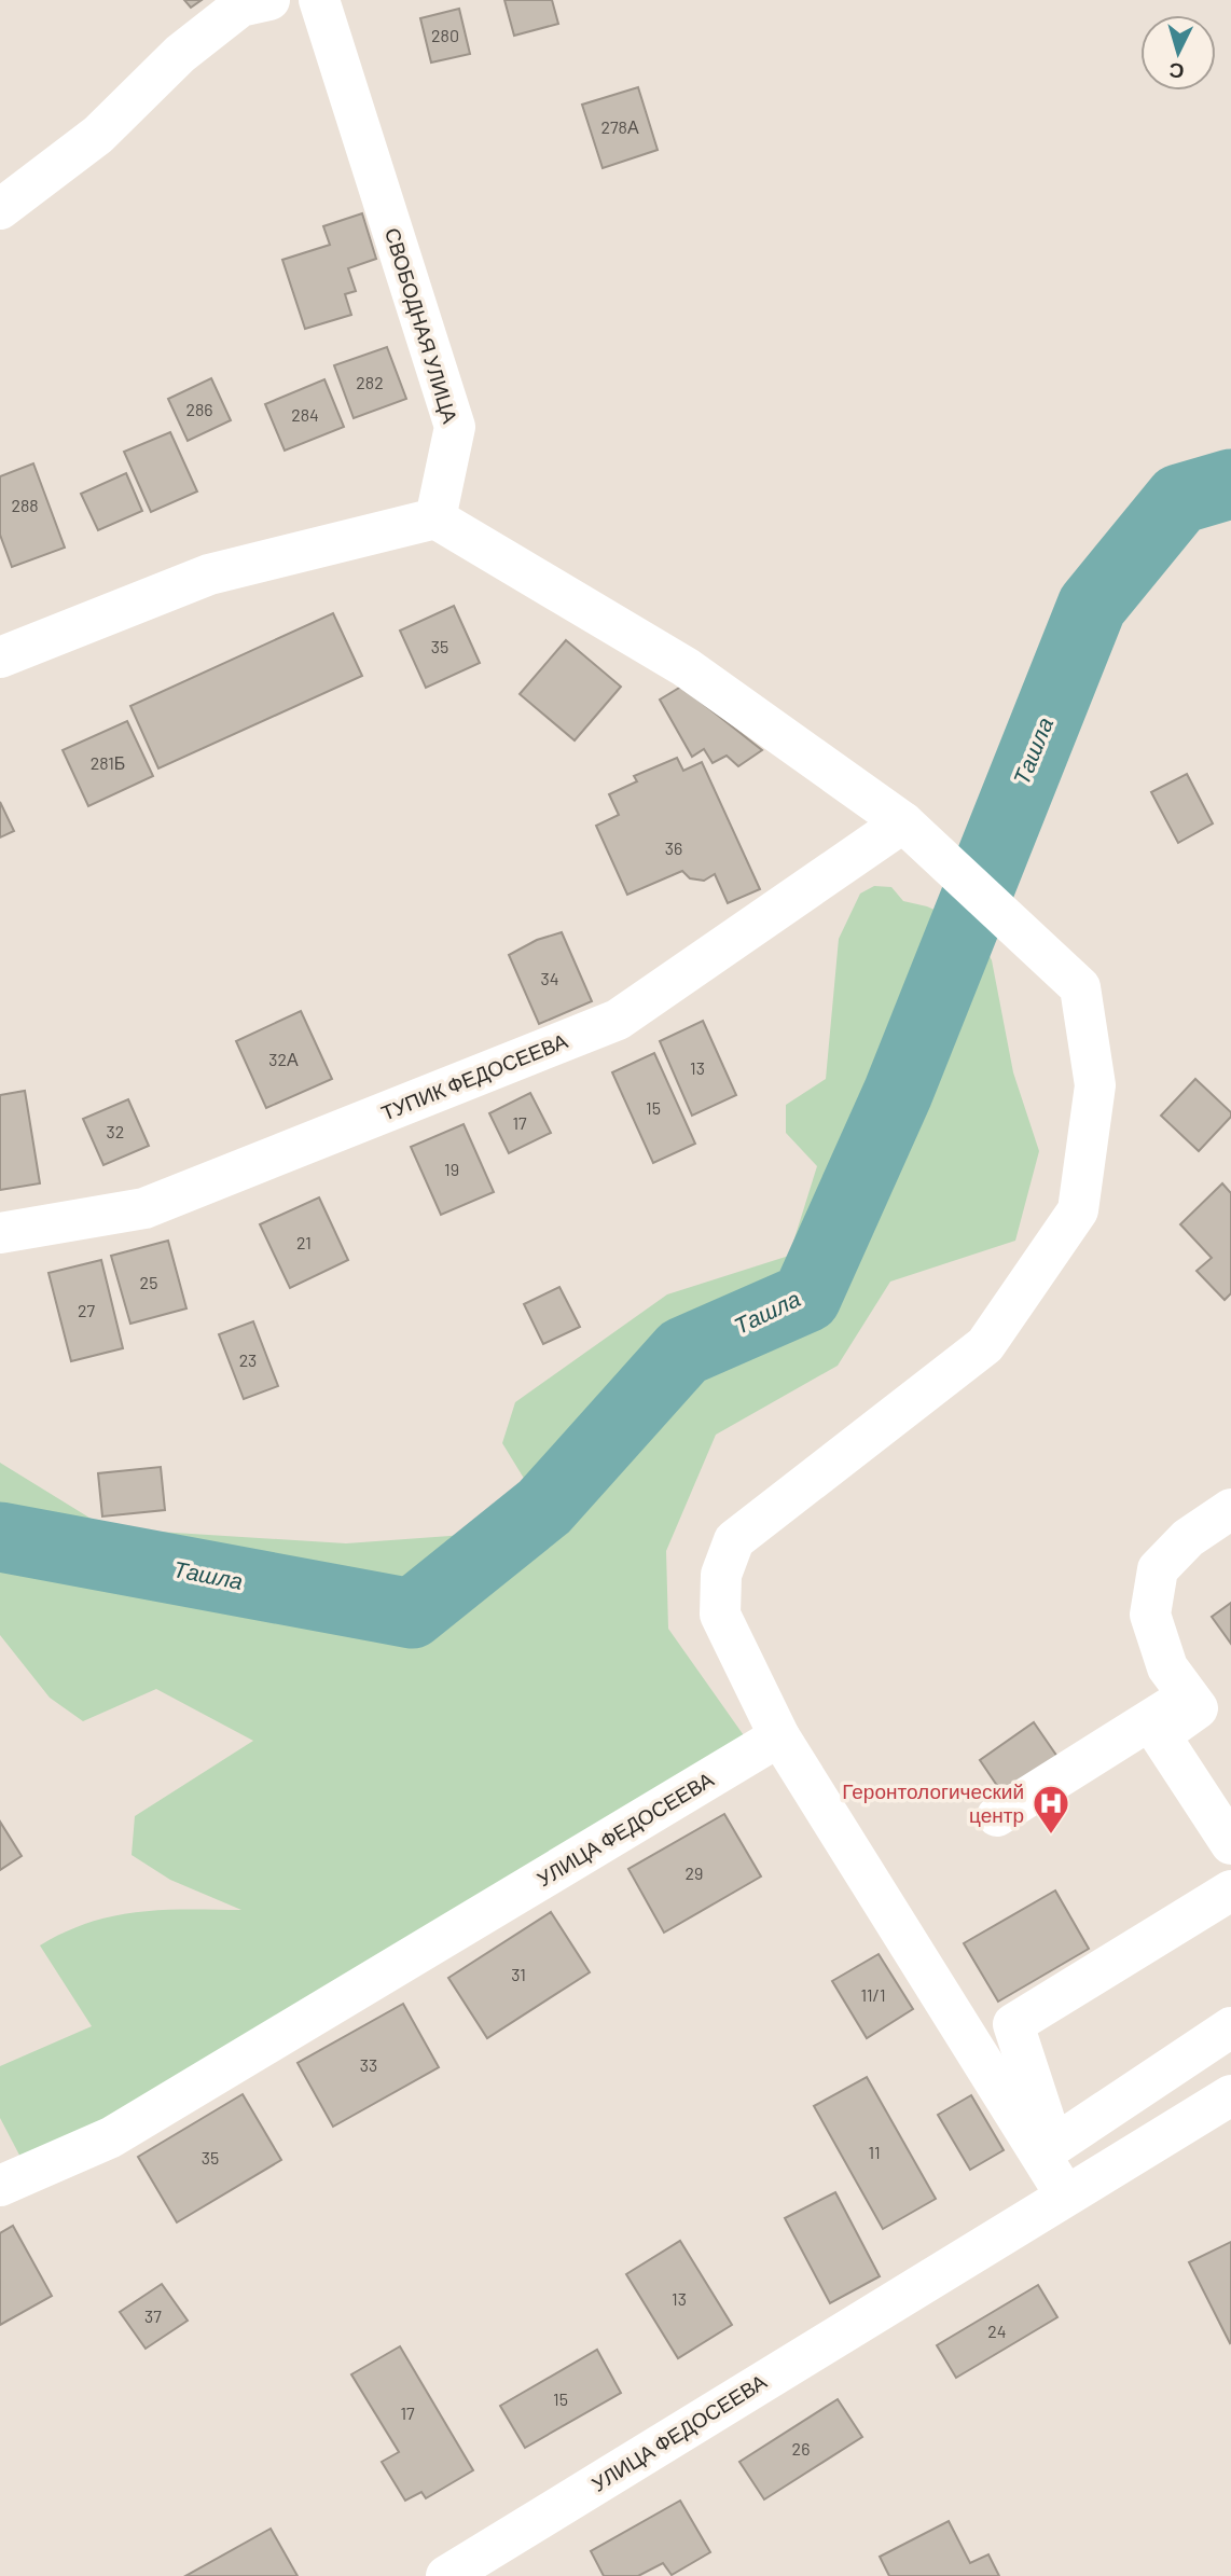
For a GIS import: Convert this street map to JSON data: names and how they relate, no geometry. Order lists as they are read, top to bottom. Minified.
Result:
{"streets":{"street":["СВОБОДНАЯ УЛИЦА","ТУПИК ФЕДОСЕЕВА","УЛИЦА ФЕДОСЕЕВА"]},"water":["Ташла"],"places":{"hospital":["Геронтологический центр"]},"house_numbers":["280","278А","282","286","284","288","35","281Б","36","34","32А","13","15","17","32","19","21","25","27","23","29","31","11/1","33","11","35","13","37","24","15","17","26"],"north":"bottom"}
